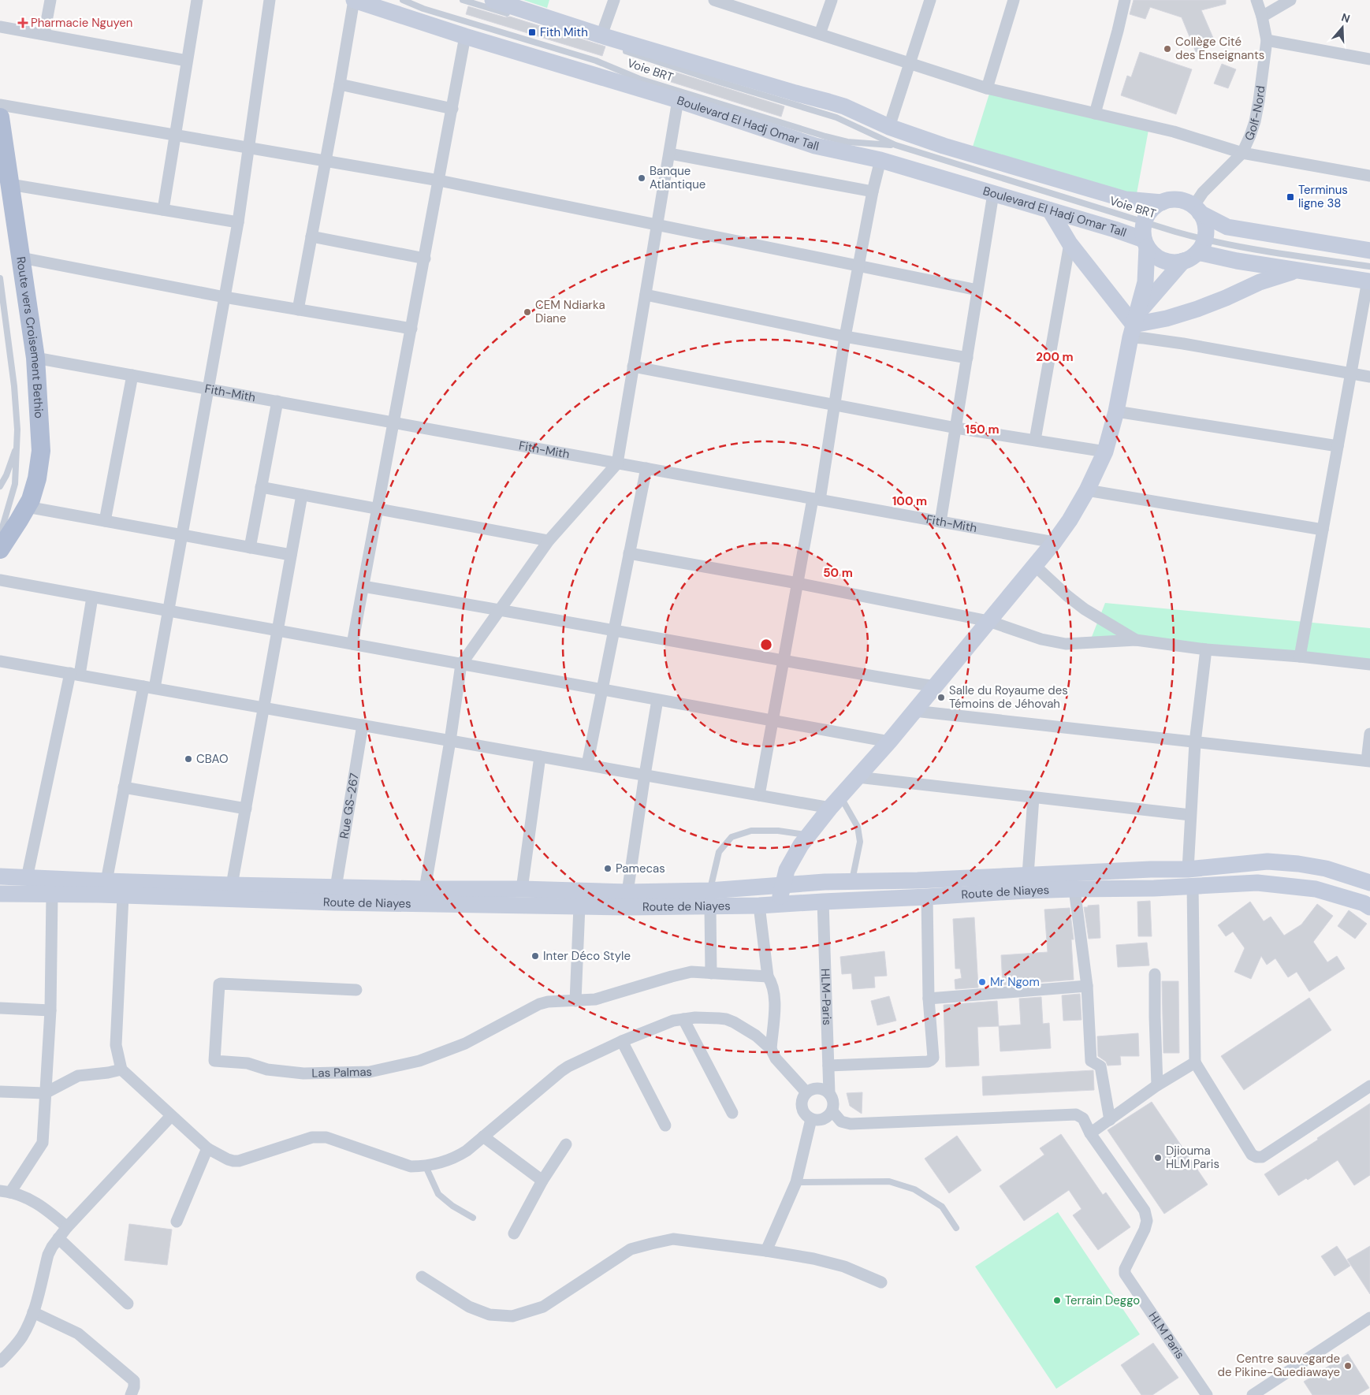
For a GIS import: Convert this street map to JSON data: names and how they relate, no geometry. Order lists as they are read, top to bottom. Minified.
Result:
{"streets":{"main road":["Boulevard El Hadj Omar Tall","Route vers Croisement Bethio","Route de Niayes"],"street":["Golf-Nord","Fith-Mith","Rue GS-267","HLM-Paris","Las Palmas","HLM Paris"],"lane":["Voie BRT"]},"crossings":[["Voie BRT","Boulevard El Hadj Omar Tall"],["Route vers Croisement Bethio","Fith-Mith"],["Rue GS-267","Route de Niayes"],["Route de Niayes","HLM-Paris"]],"places":{"health":["Pharmacie Nguyen"],"transit":["Fith Mith","Terminus ligne 38"],"other":["Collège Cité des Enseignants","Banque Atlantique","CEM Ndiarka Diane","Salle du Royaume des Témoins de Jéhovah","CBAO","Pamecas","Inter Déco Style","Mr Ngom","Djiouma HLM Paris","Terrain Deggo","Centre sauvegarde de Pikine-Guediawaye"]},"north":"top","rings":["200 m","150 m","100 m","50 m"]}
